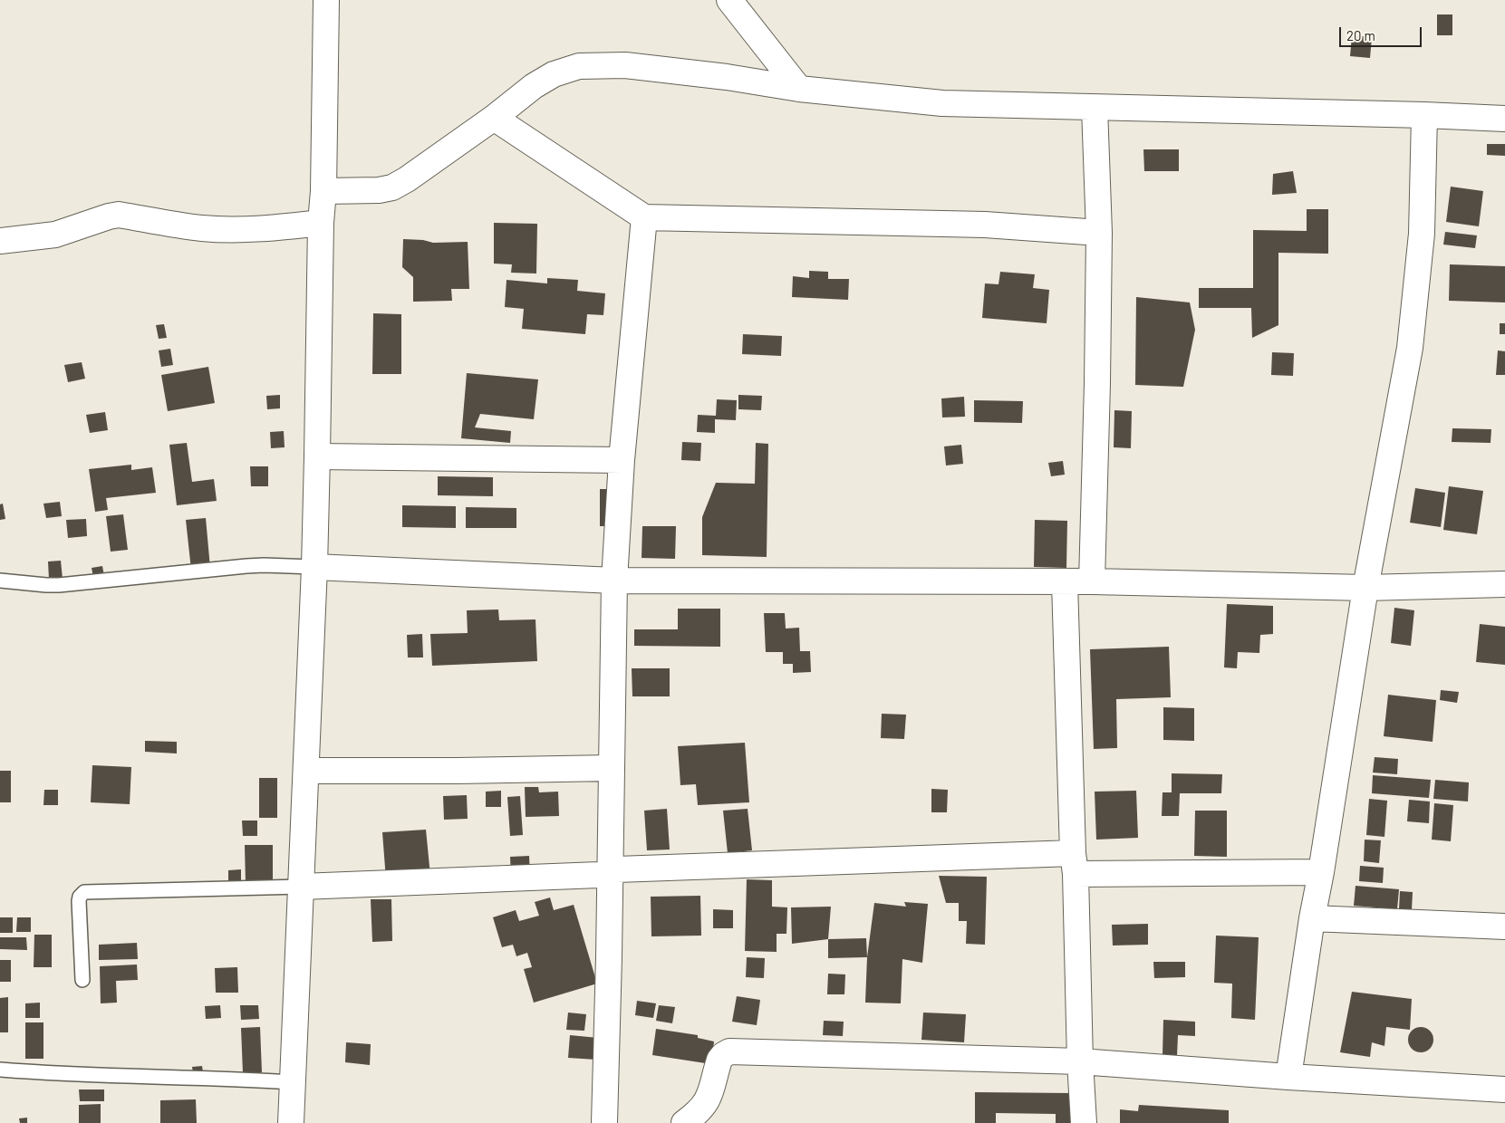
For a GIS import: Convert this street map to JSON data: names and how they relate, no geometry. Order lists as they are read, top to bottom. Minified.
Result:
{"scale_bar":"20 m"}
